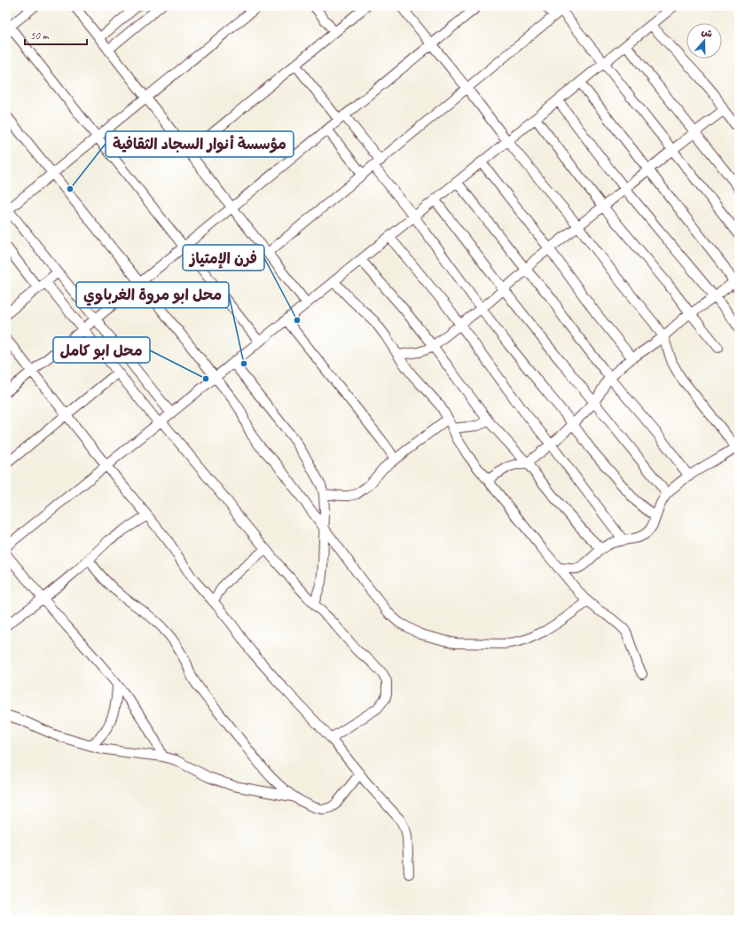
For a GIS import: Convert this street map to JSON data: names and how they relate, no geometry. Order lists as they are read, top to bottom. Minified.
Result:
{"places":["مؤسسة أنوار السجاد الثقافية","فرن الإمتياز","محل ابو مروة الغرباوي","محل ابو كامل"],"scale_bar":"50 m","north":"top"}
